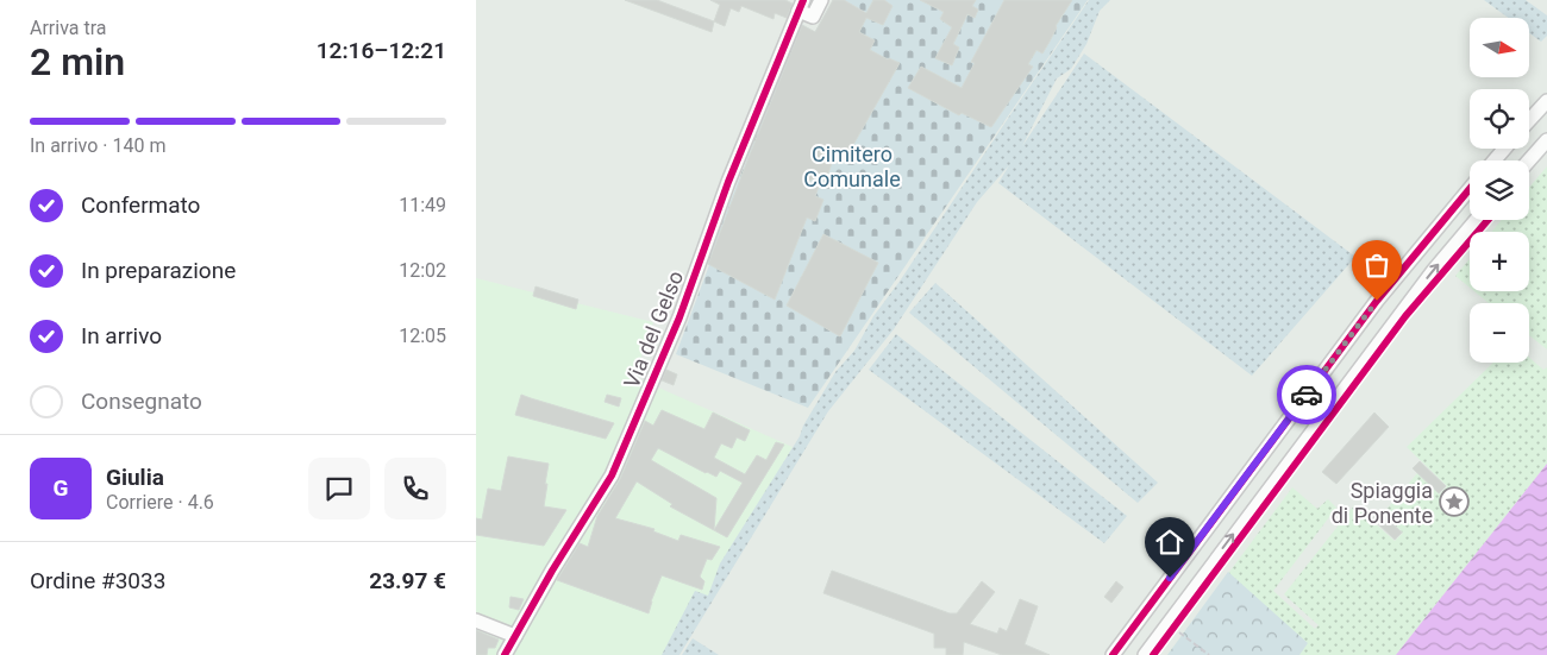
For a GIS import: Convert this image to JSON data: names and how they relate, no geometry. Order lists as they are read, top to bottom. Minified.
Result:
{"streets":{"street":["Via del Gelso"]},"parks":["Cimitero Comunale"],"places":{"place":["Spiaggia di Ponente"]},"north":"right","page":{"heading":["2 min","Arriva tra","12:16–12:21"],"panel":["Giulia","Corriere · 4.6","Ordine #3033","23.97 €"],"map_buttons":["+","−"],"bar":"In arrivo · 140 m","list":[["Confermato","11:49"],["In preparazione","12:02"],["In arrivo","12:05"],"Consegnato"],"round":"G"}}
